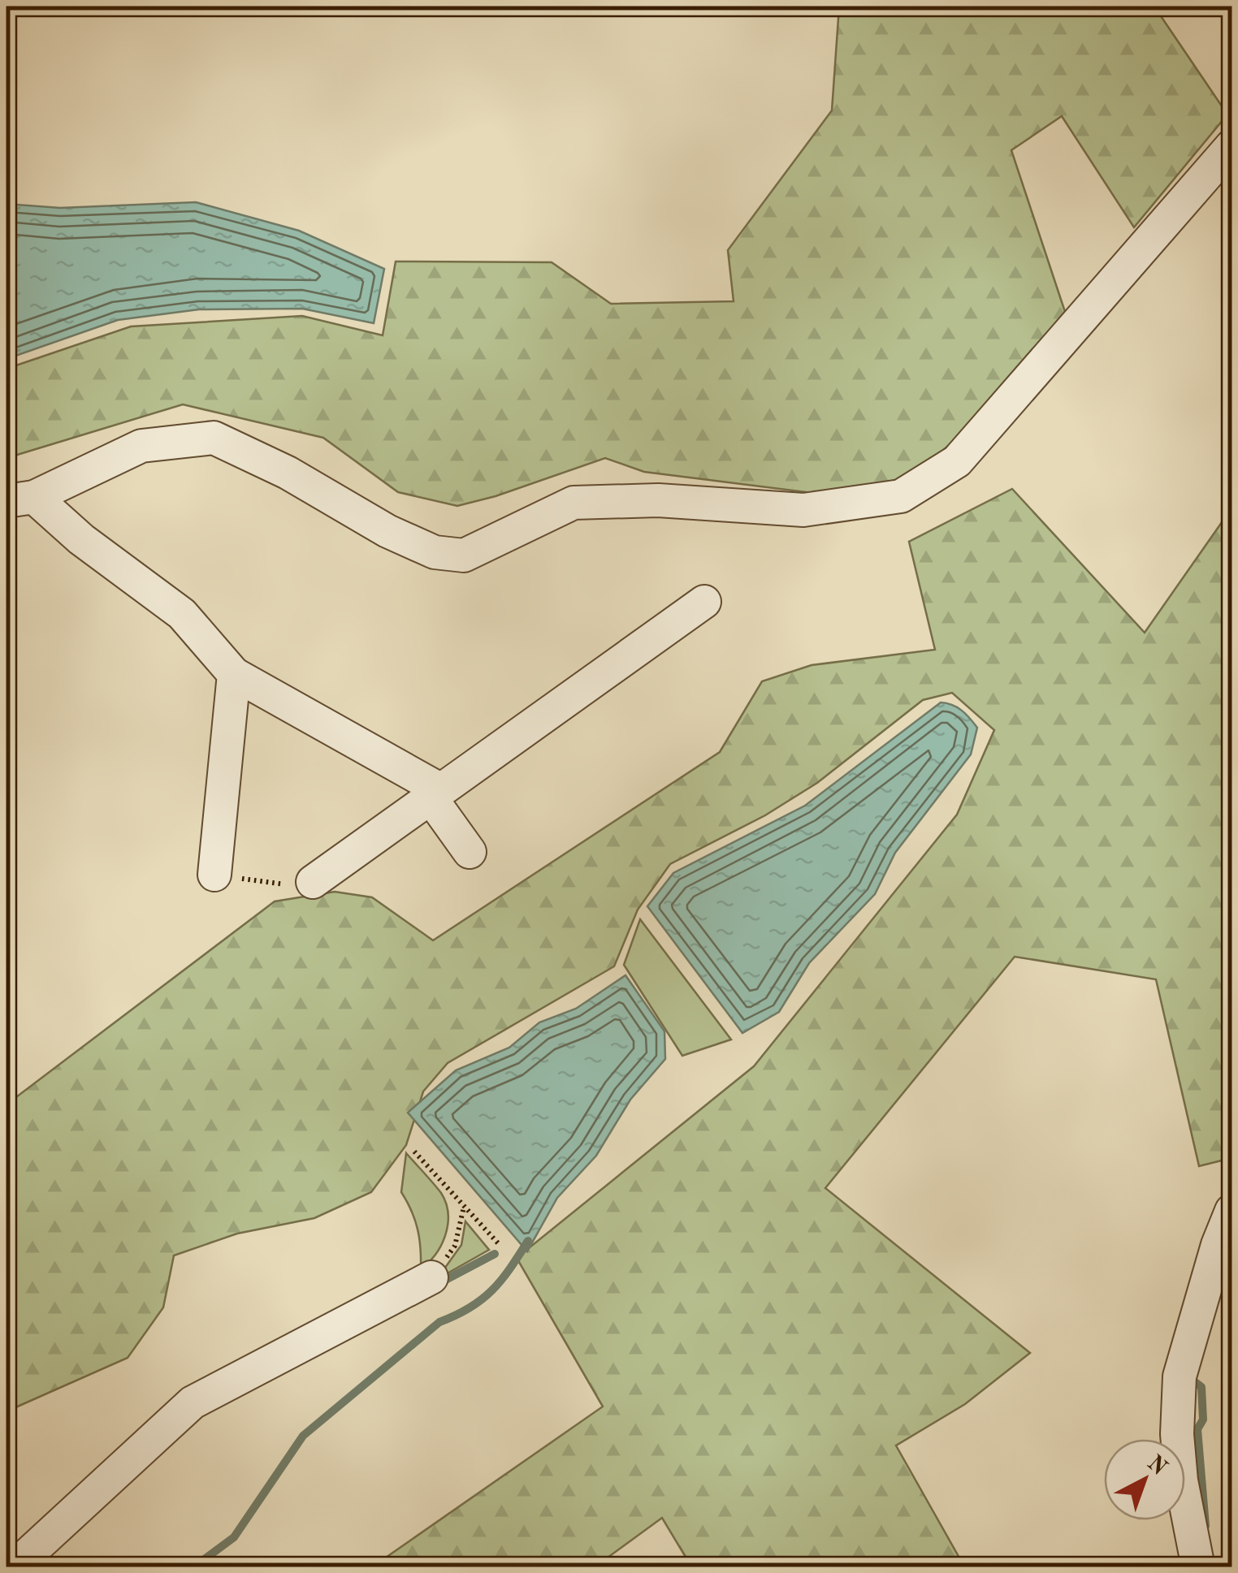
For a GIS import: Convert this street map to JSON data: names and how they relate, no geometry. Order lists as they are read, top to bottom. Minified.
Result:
{"north":"top right"}
